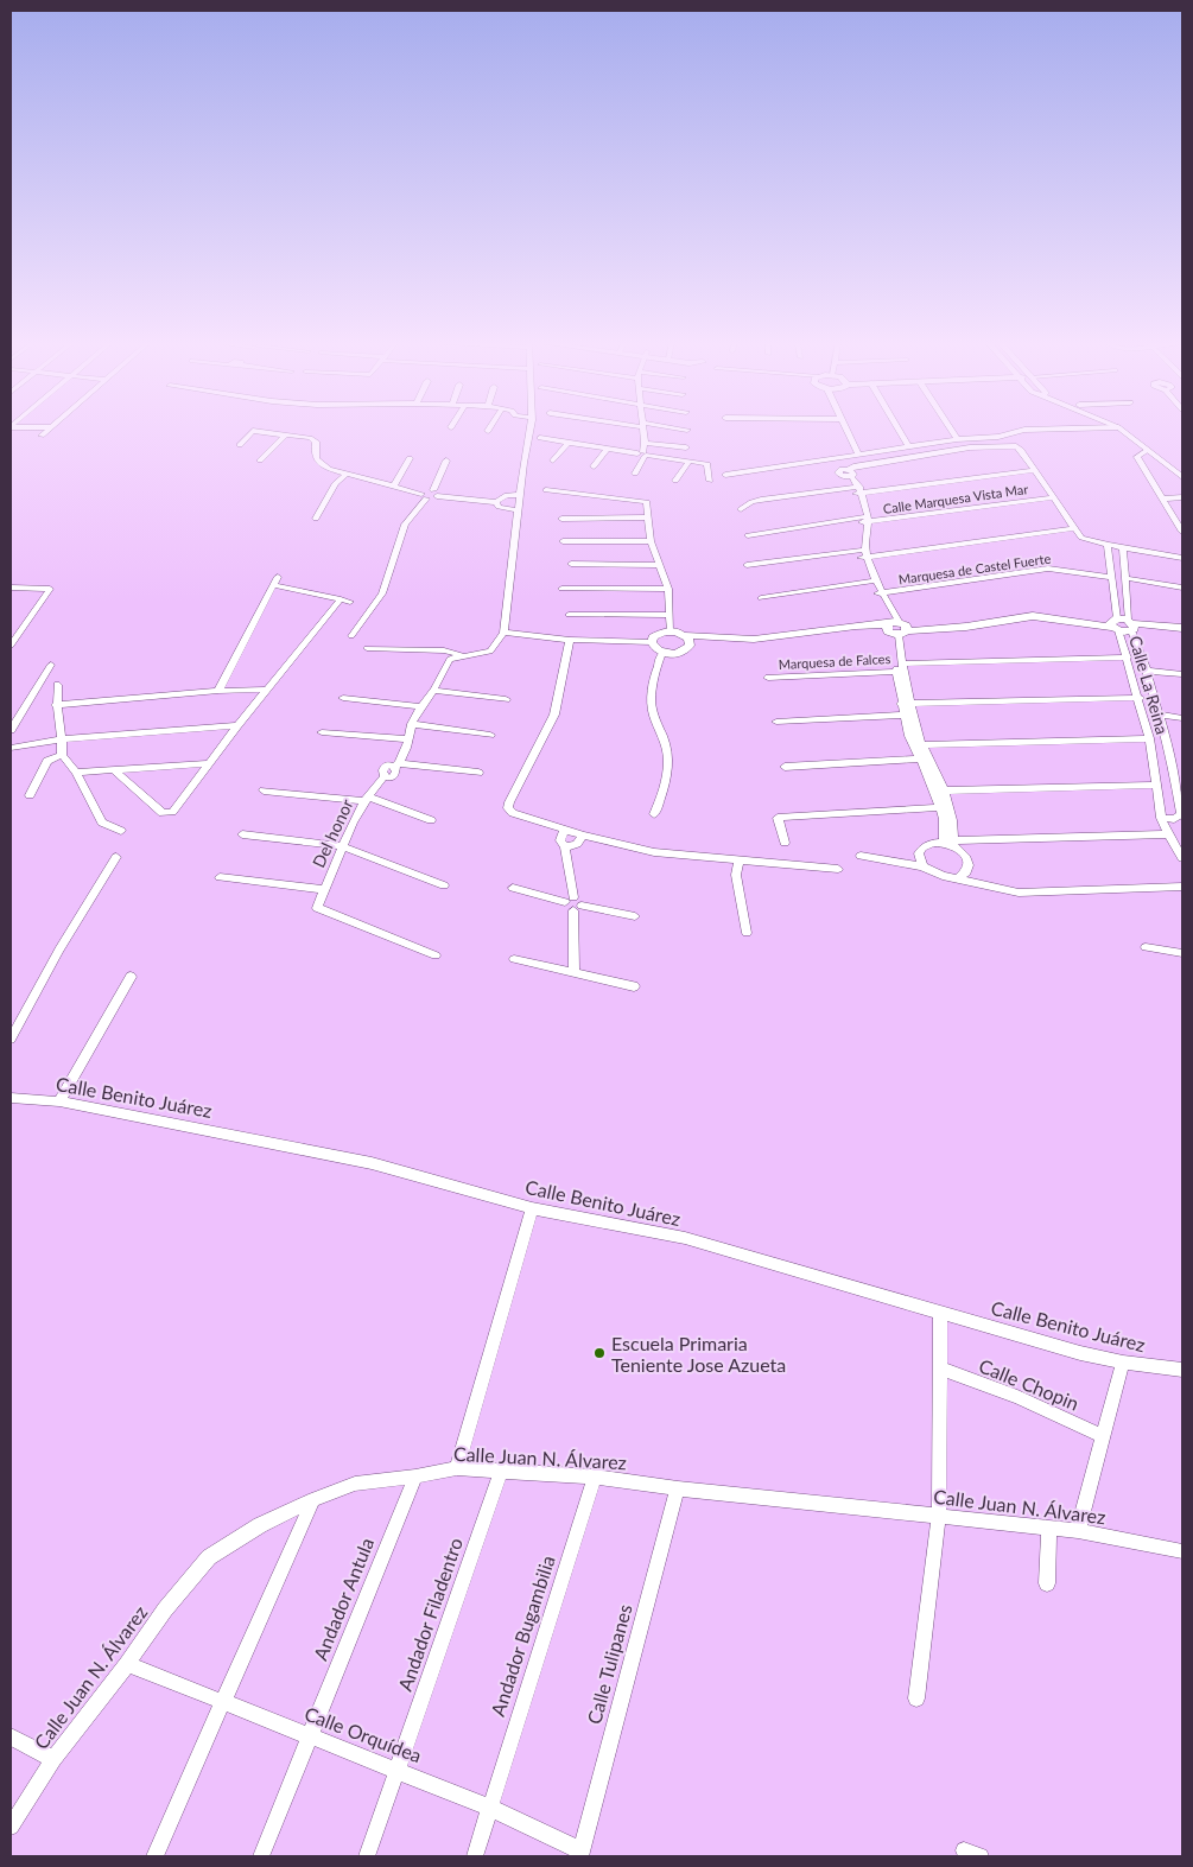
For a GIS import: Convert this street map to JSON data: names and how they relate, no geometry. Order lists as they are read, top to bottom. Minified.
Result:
{"streets":{"street":["Calle Marquesa Vista Mar","Marquesa de Castel Fuerte","Marquesa de Falces","Calle La Reina","Del honor","Calle Benito Juárez","Calle Chopin","Calle Juan N. Álvarez","Andador Antula","Andador Filadentro","Andador Bugambilia","Calle Tulipanes","Calle Orquídea"]},"crossings":[["Marquesa de Castel Fuerte","Calle La Reina"],["Marquesa de Falces","Calle La Reina"],["Calle Juan N. Álvarez","Andador Antula"],["Calle Juan N. Álvarez","Andador Filadentro"],["Calle Juan N. Álvarez","Andador Bugambilia"],["Calle Juan N. Álvarez","Calle Tulipanes"],["Calle Juan N. Álvarez","Calle Orquídea"],["Andador Antula","Calle Orquídea"],["Andador Filadentro","Calle Orquídea"],["Andador Bugambilia","Calle Orquídea"],["Calle Tulipanes","Calle Orquídea"]],"places":["Escuela Primaria Teniente Jose Azueta"]}
